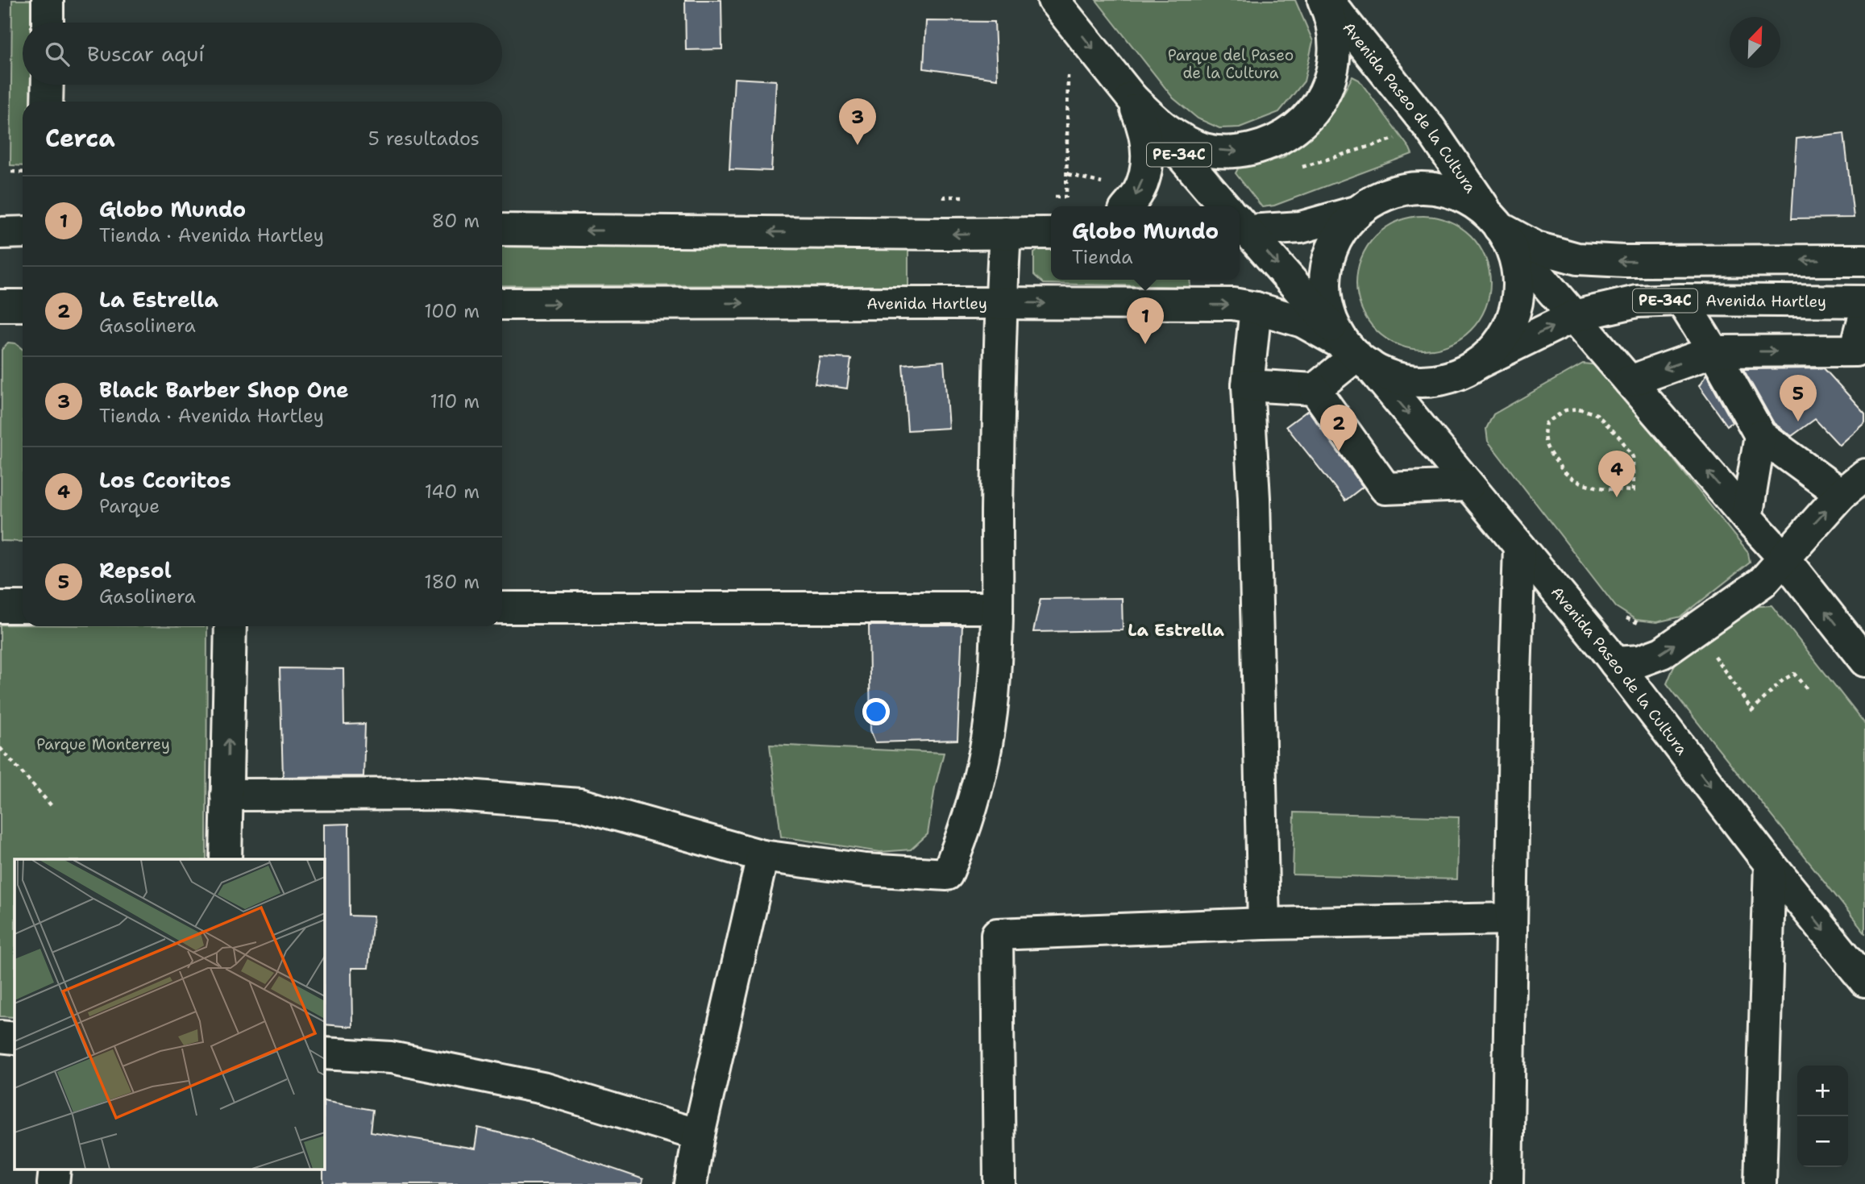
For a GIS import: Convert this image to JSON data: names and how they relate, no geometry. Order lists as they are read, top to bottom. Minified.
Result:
{"streets":{"main road":["Avenida Paseo de la Cultura","PE-34C","Avenida Hartley"]},"crossings":[["Avenida Paseo de la Cultura","PE-34C"],["Avenida Paseo de la Cultura","Avenida Hartley"],["PE-34C","Avenida Hartley"]],"districts":["La Estrella"],"parks":["Parque del Paseo de la Cultura","Parque Monterrey"],"north":"top right","page":{"search":"Buscar aquí","pins":["3","1","5","2","4"],"heading":["Cerca","5 resultados"],"list":[{"mark":"1","name":"Globo Mundo","note":"Tienda · Avenida Hartley","value":"80 m"},{"mark":"2","name":"La Estrella","note":"Gasolinera","value":"100 m"},{"mark":"3","name":"Black Barber Shop One","note":"Tienda · Avenida Hartley","value":"110 m"},{"mark":"4","name":"Los Ccoritos","note":"Parque","value":"140 m"},{"mark":"5","name":"Repsol","note":"Gasolinera","value":"180 m"}],"popup":["Globo Mundo","Tienda"],"map_buttons":["+","−"]}}
